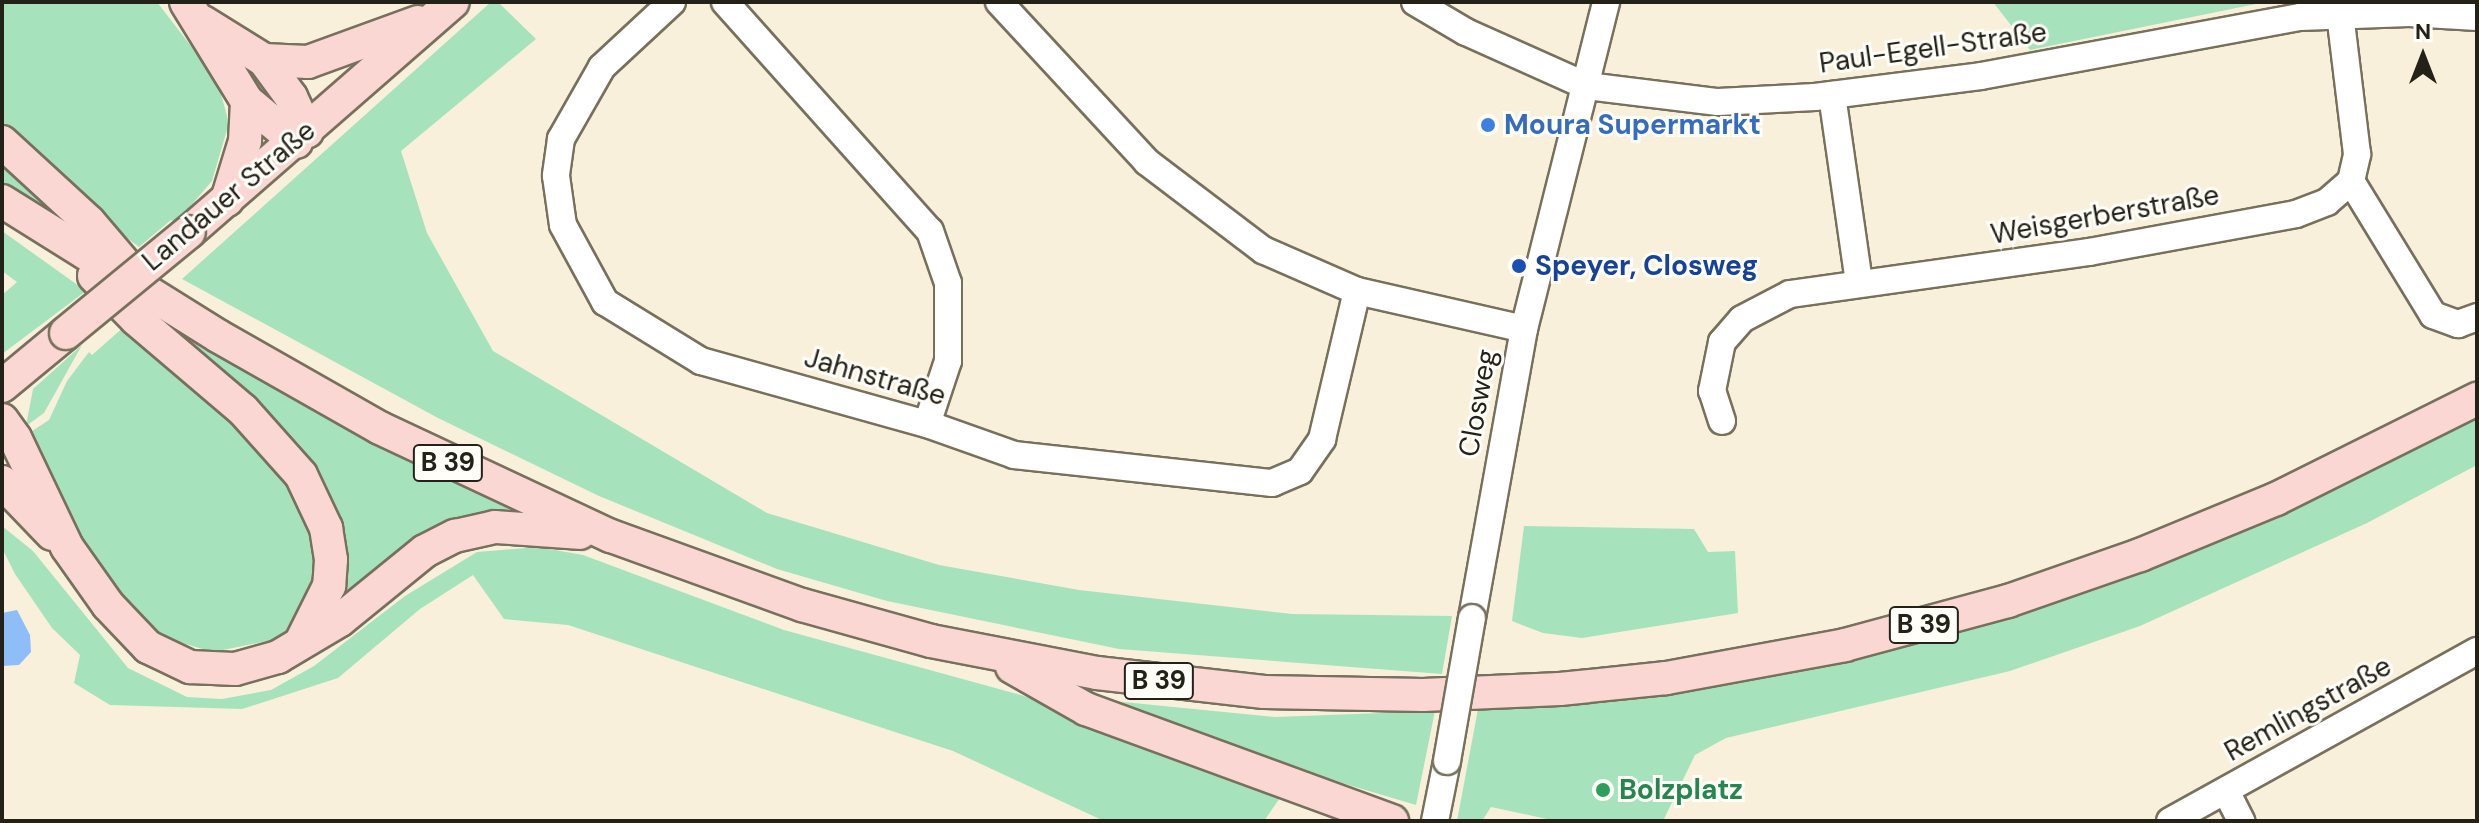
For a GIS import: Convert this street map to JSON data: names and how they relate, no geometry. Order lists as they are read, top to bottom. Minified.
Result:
{"streets":{"main road":["Landauer Straße","B 39"],"street":["Paul-Egell-Straße","Weisgerberstraße","Jahnstraße","Closweg","Remlingstraße"]},"crossings":[["Paul-Egell-Straße","Closweg"]],"places":["Moura Supermarkt","Speyer, Closweg","Bolzplatz"],"north":"top"}
